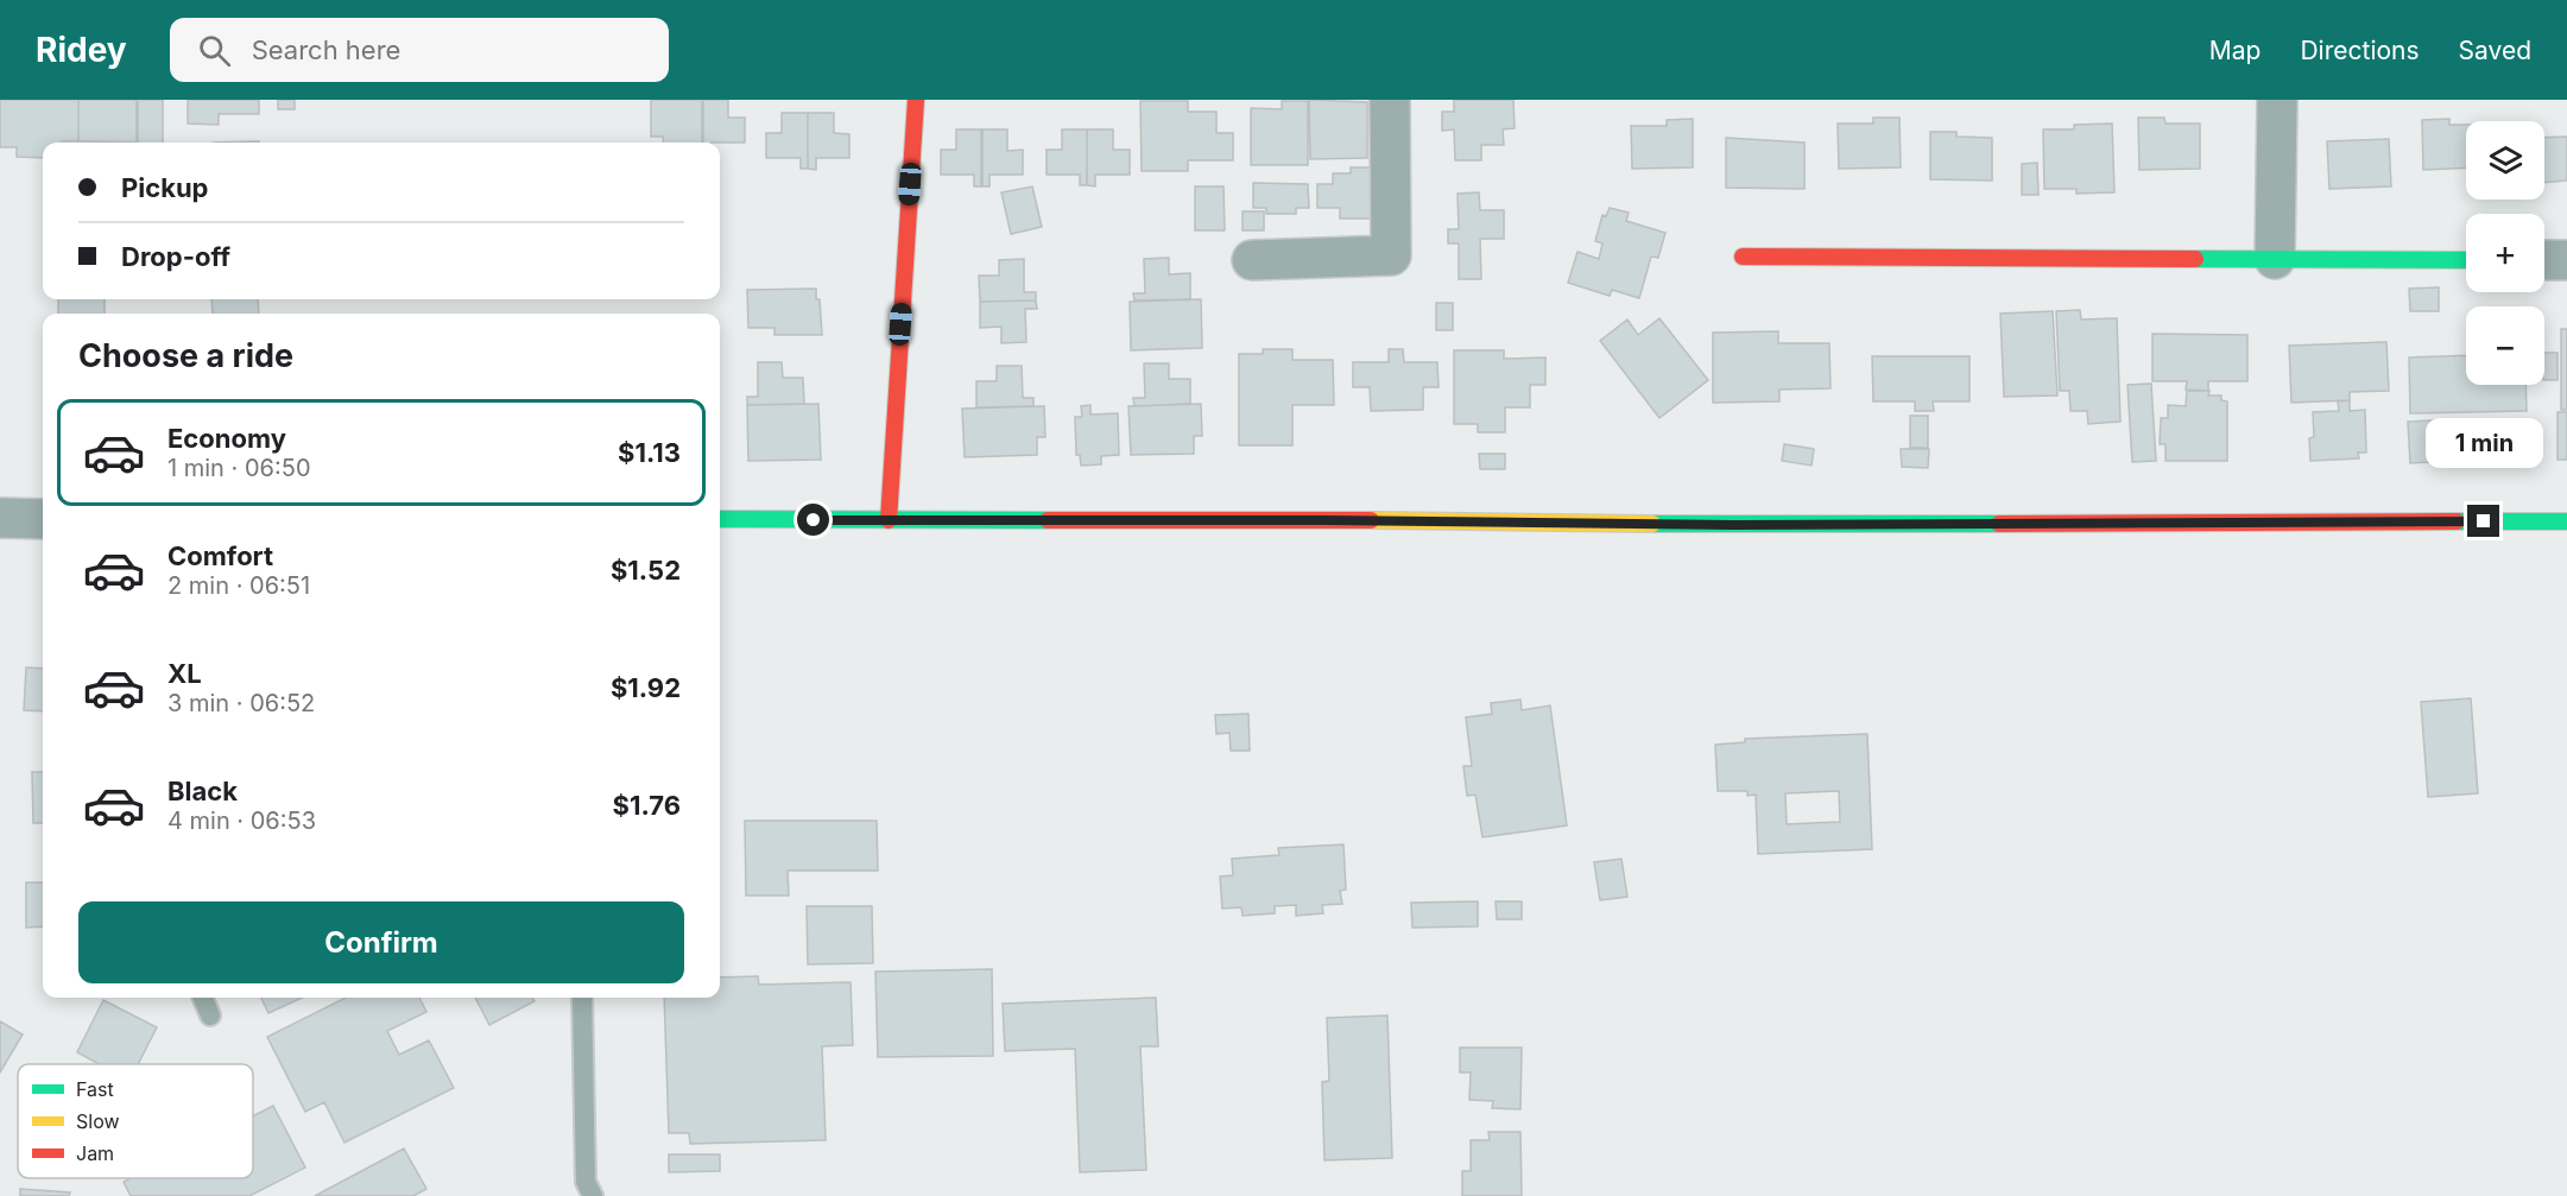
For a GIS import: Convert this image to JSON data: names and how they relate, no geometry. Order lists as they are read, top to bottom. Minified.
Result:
{"legend":["Fast","Slow","Jam"],"page":{"header":"Ridey","search":"Search here","nav":["Map","Directions","Saved"],"map_buttons":["+","−"],"banner":["Pickup","Drop-off"],"heading":"Choose a ride","list":[{"name":"Economy","note":"1 min · 06:50","value":"$1.13"},{"name":"Comfort","note":"2 min · 06:51","value":"$1.52"},{"name":"XL","note":"3 min · 06:52","value":"$1.92"},{"name":"Black","note":"4 min · 06:53","value":"$1.76"}],"bubble":"1 min","buttons":"Confirm"}}
